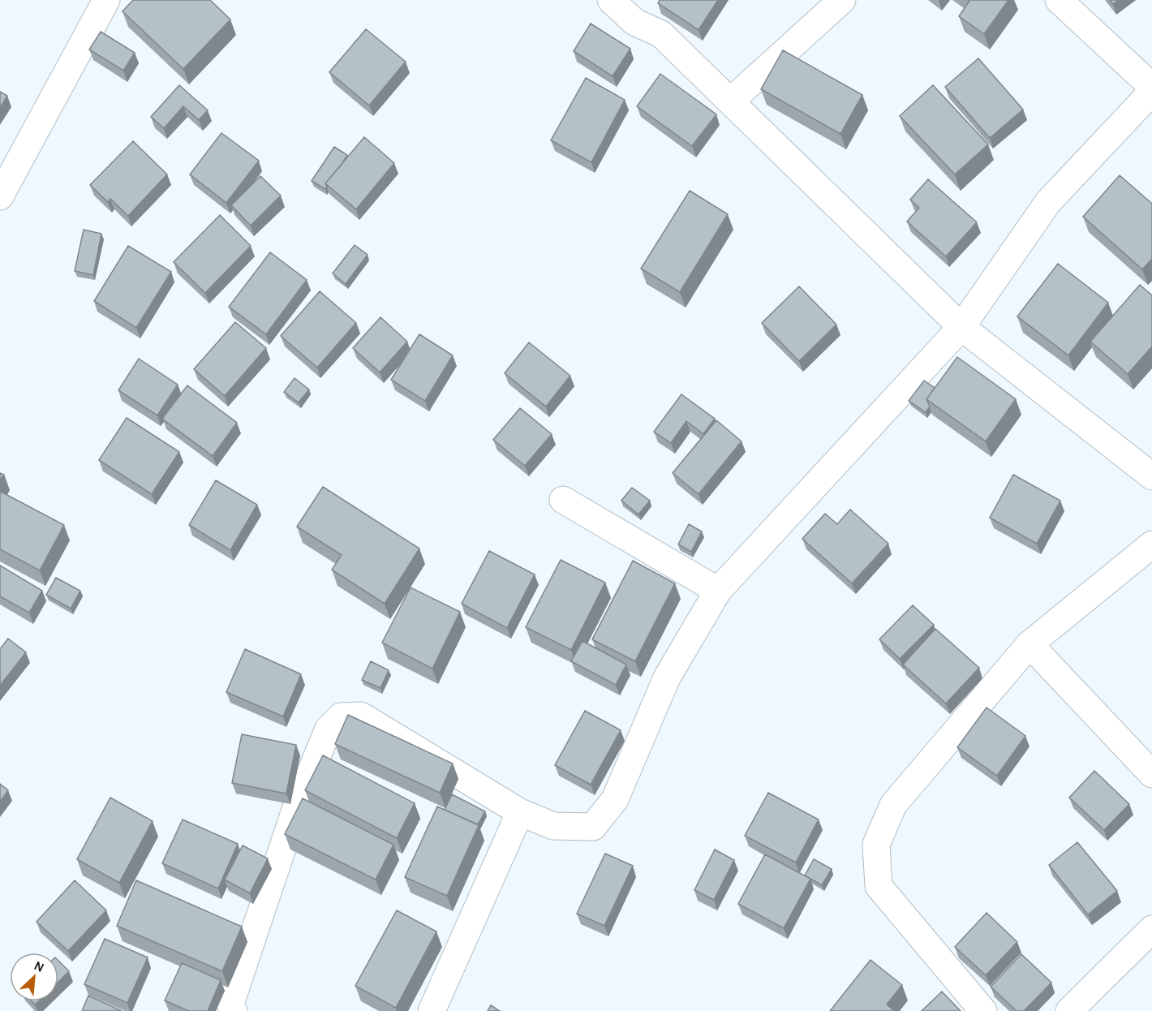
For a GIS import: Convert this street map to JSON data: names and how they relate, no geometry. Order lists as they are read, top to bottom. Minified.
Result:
{"north":"top right"}
